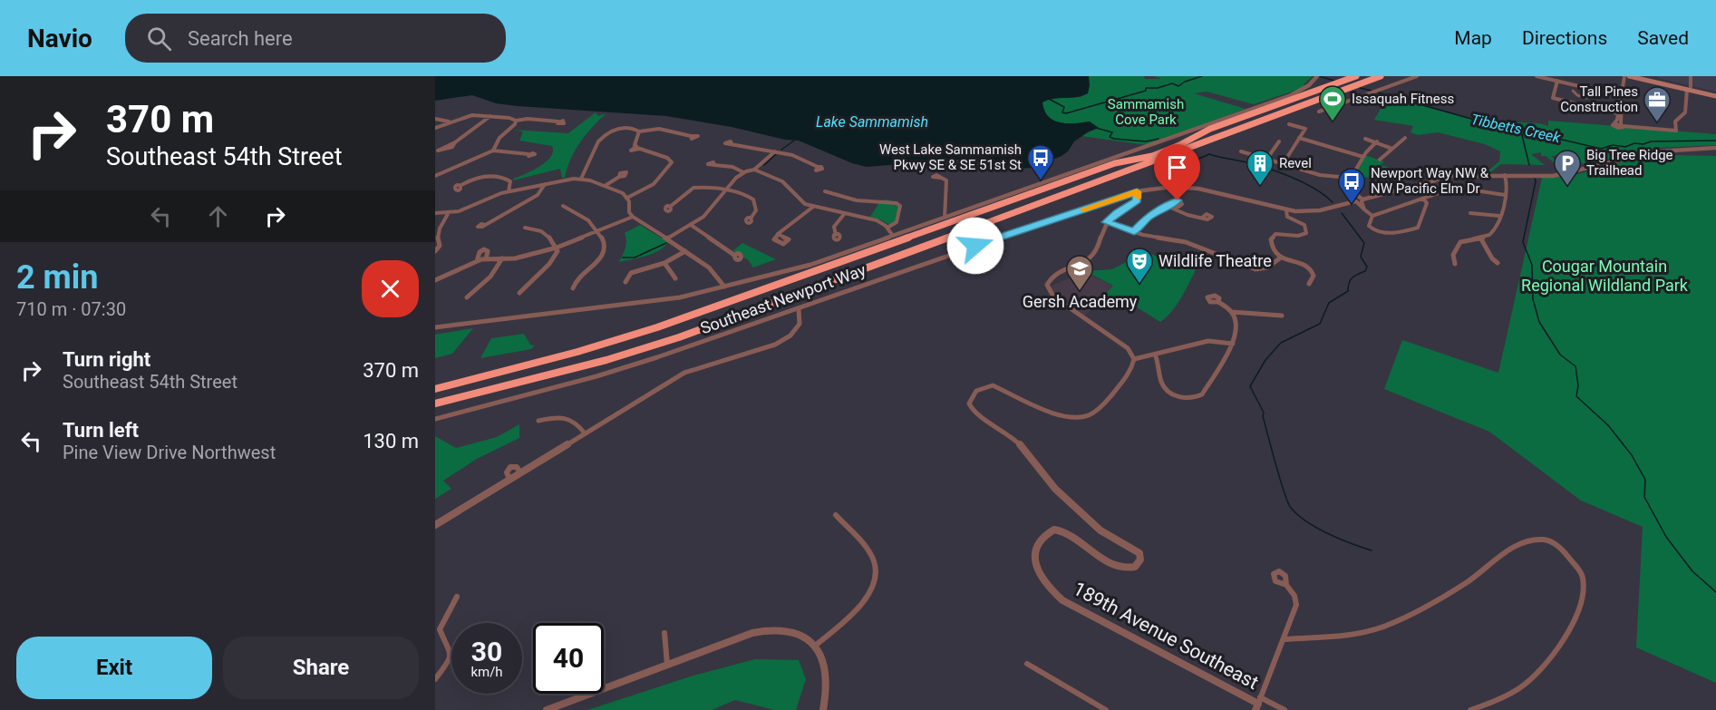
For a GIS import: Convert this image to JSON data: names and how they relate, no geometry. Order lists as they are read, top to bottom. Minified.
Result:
{"streets":{"street":["Southeast Newport Way","189th Avenue Southeast"]},"water":["Lake Sammamish","Tibbetts Creek"],"parks":["Sammamish Cove Park","Cougar Mountain Regional Wildland Park"],"places":{"sports":["Issaquah Fitness"],"office":["Tall Pines Construction"],"bus stop":["West Lake Sammamish Pkwy SE & SE 51st St","Newport Way NW & NW Pacific Elm Dr"],"building":["Revel"],"parking":["Big Tree Ridge Trailhead"],"theatre":["Wildlife Theatre"],"school or university":["Gersh Academy"]},"page":{"header":"Navio","search":"Search here","nav":["Map","Directions","Saved"],"turn":["370 m","Southeast 54th Street"],"heading":["2 min","710 m · 07:30"],"list":[{"name":"Turn right","note":"Southeast 54th Street","value":"370 m"},{"name":"Turn left","note":"Pine View Drive Northwest","value":"130 m"}],"speed":"30 km/h","limit":"40","buttons":["Exit","Share"]}}
